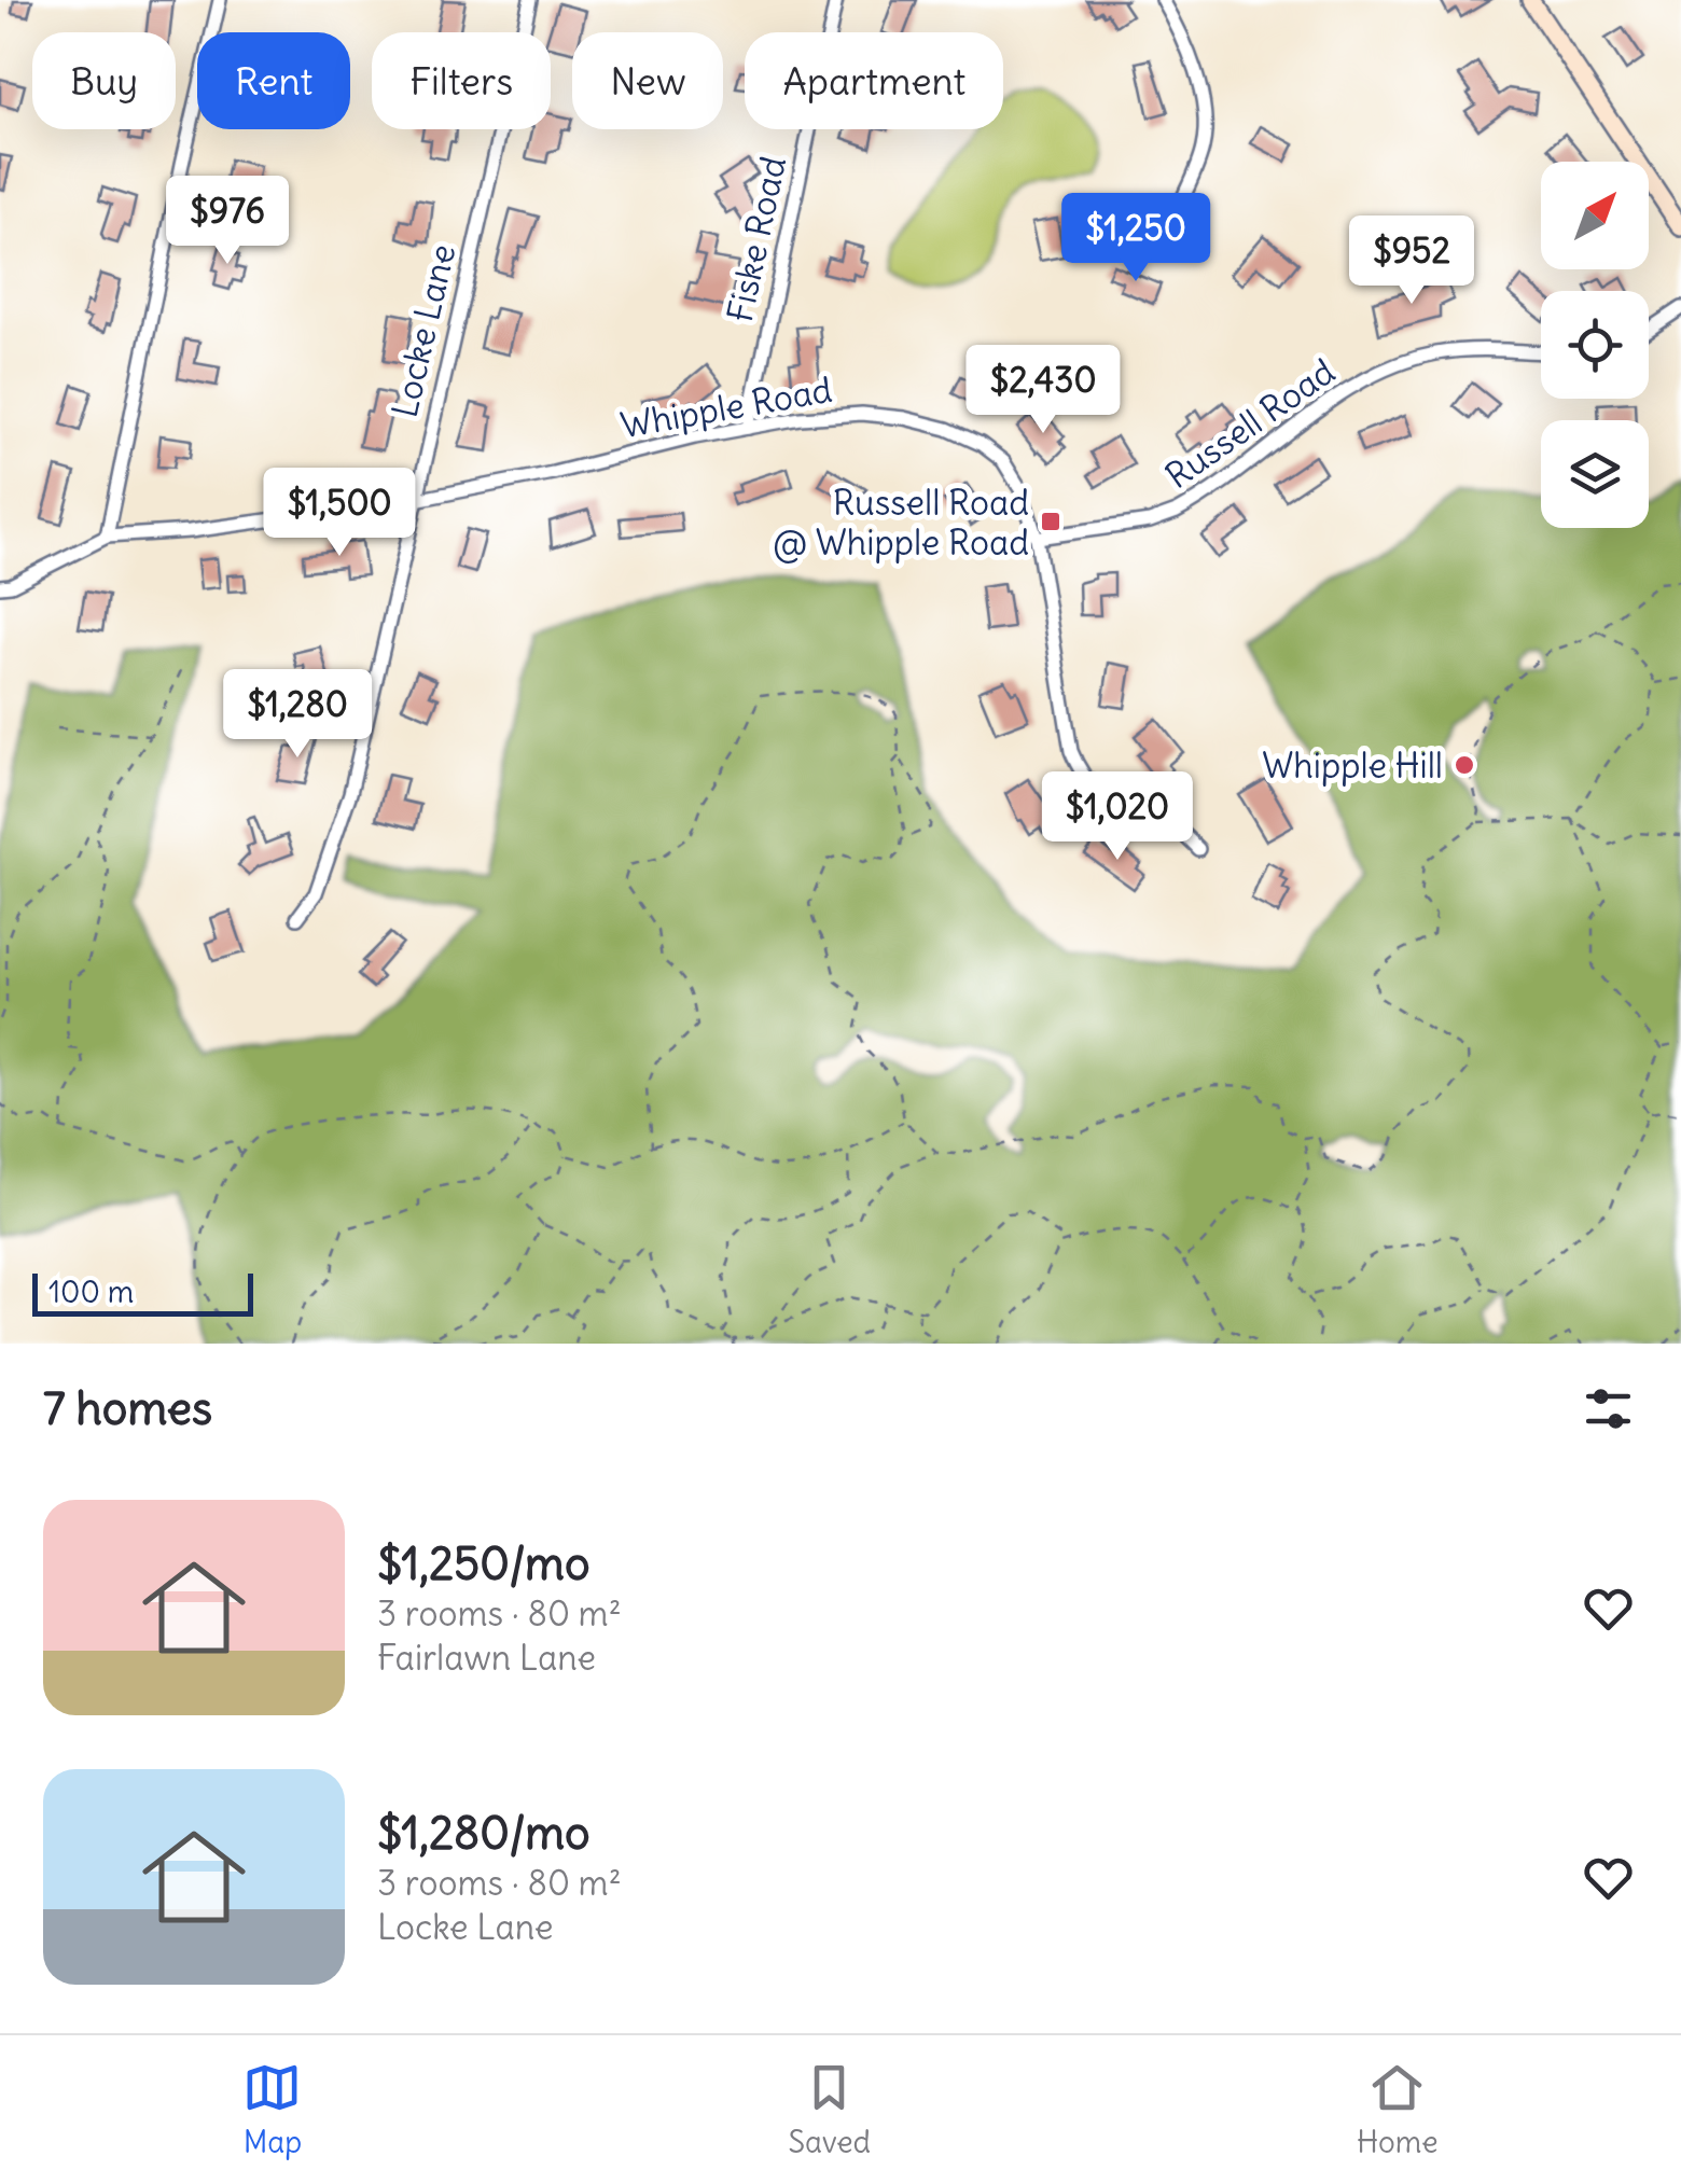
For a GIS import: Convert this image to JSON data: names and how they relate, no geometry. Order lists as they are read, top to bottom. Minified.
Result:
{"streets":{"street":["Fiske Road","Locke Lane","Whipple Road","Russell Road"]},"crossings":[["Fiske Road","Whipple Road"],["Locke Lane","Whipple Road"],["Whipple Road","Russell Road"]],"places":{"transit":["Russell Road @ Whipple Road"],"other":["Whipple Hill"]},"scale_bar":"100 m","north":"top right","page":{"chip":["Buy","Rent","Filters","New","Apartment"],"price":["$976","$1,250","$952","$2,430","$1,500","$1,280","$1,020"],"scale":"100 m","heading":"7 homes","list":[{"name":"$1,250/mo","note":"3 rooms · 80 m² · Fairlawn Lane"},{"name":"$1,280/mo","note":"3 rooms · 80 m² · Locke Lane"}],"tabs":["Map","Saved","Home"]}}
